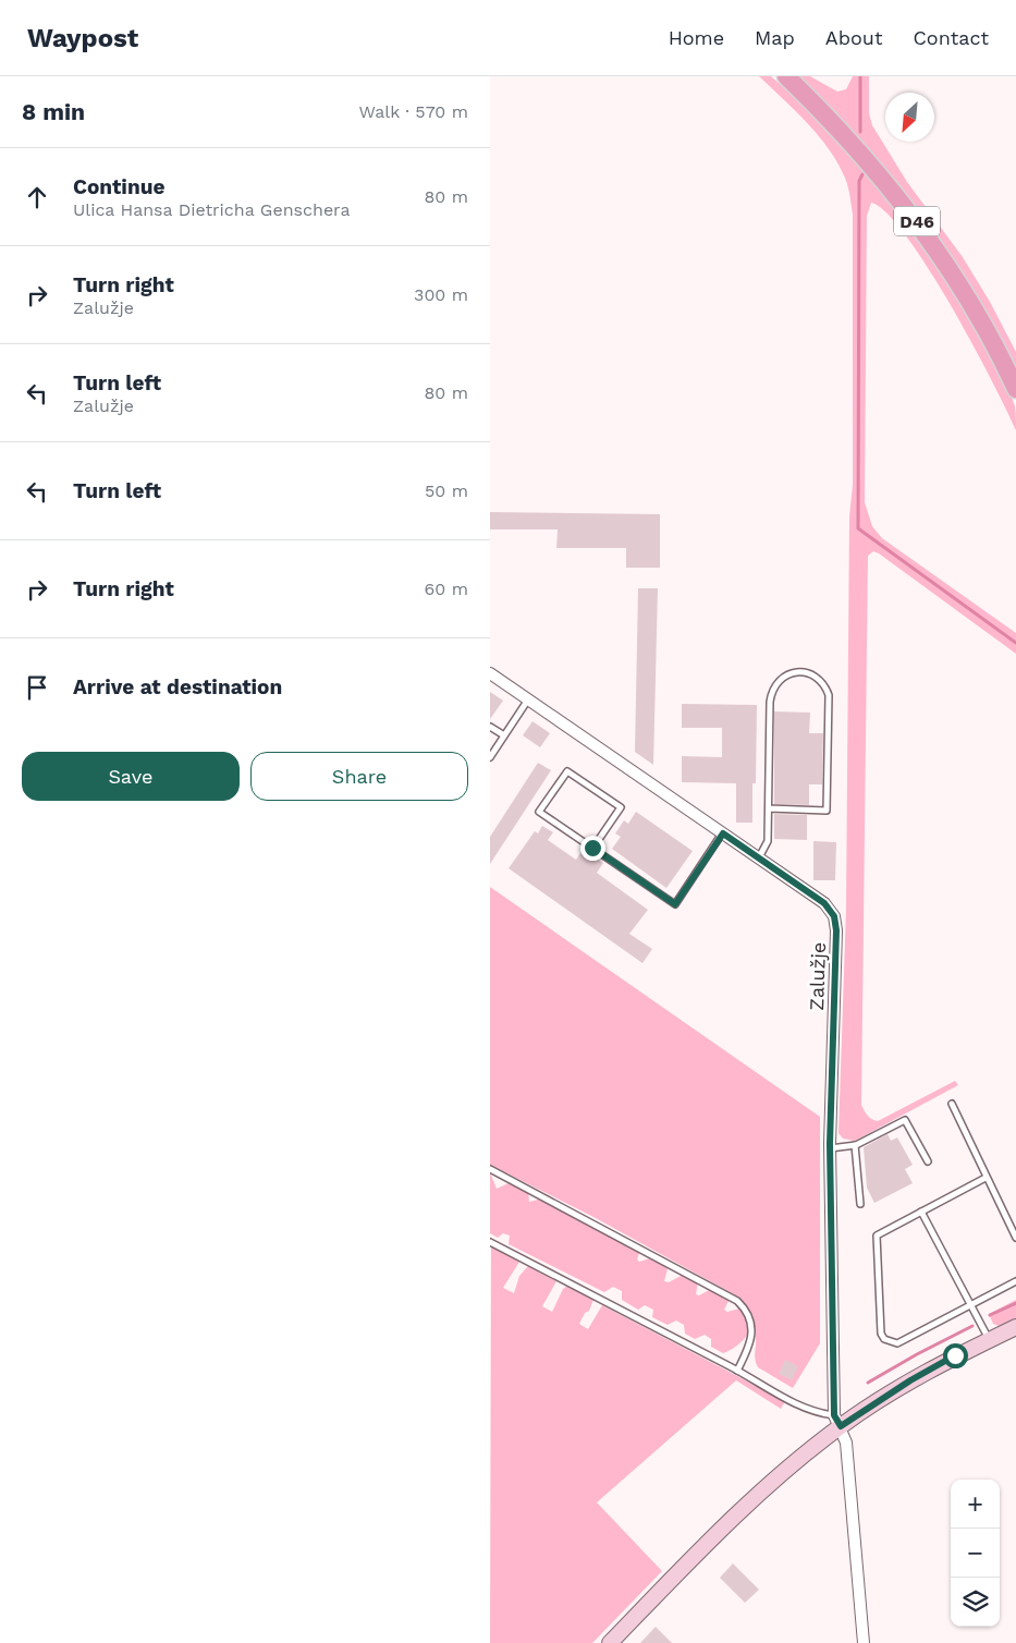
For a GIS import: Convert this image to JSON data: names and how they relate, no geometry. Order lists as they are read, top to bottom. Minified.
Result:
{"streets":{"main road":["D46"],"street":["Zalužje"]},"north":"bottom left","page":{"header":"Waypost","nav":["Home","Map","About","Contact"],"heading":["8 min","Walk · 570 m"],"list":[["Continue","Ulica Hansa Dietricha Genschera","80 m"],["Turn right","Zalužje","300 m"],["Turn left","Zalužje","80 m"],["Turn left","50 m"],["Turn right","60 m"],"Arrive at destination"],"buttons":["Save","Share"],"map_buttons":["+","−"]}}
